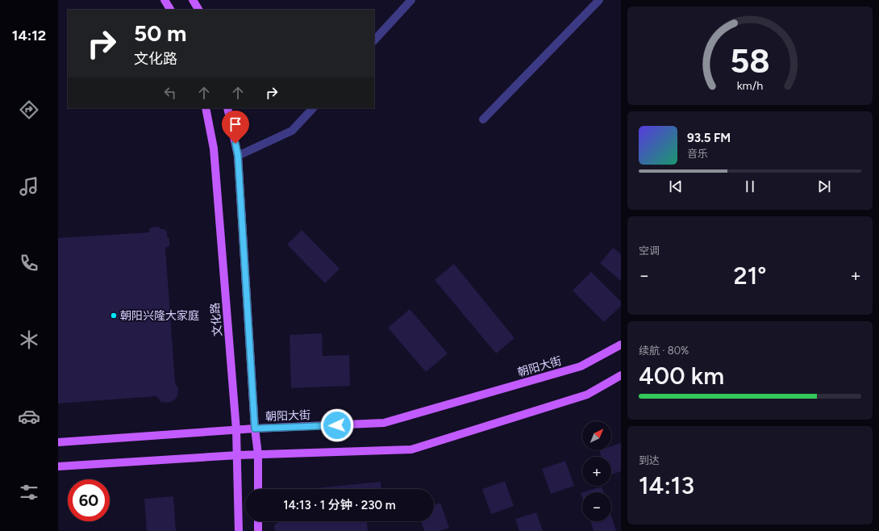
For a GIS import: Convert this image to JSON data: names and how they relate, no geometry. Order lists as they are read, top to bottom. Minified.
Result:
{"streets":{"main road":["文化路","朝阳大街"]},"crossings":[["文化路","朝阳大街"]],"places":["朝阳兴隆大家庭"],"north":"top right","page":{"tabs":"14:12","turn":["50 m","文化路"],"song":["93.5 FM","音乐"],"tile":["空调",["续航 · 80%","400 km"],["到达","14:13"]],"heat":["−","21°","+"],"map_buttons":["+","−"],"limit":"60","trip":"14:13 · 1 分钟 · 230 m","gauge":["58","km/h"]}}
